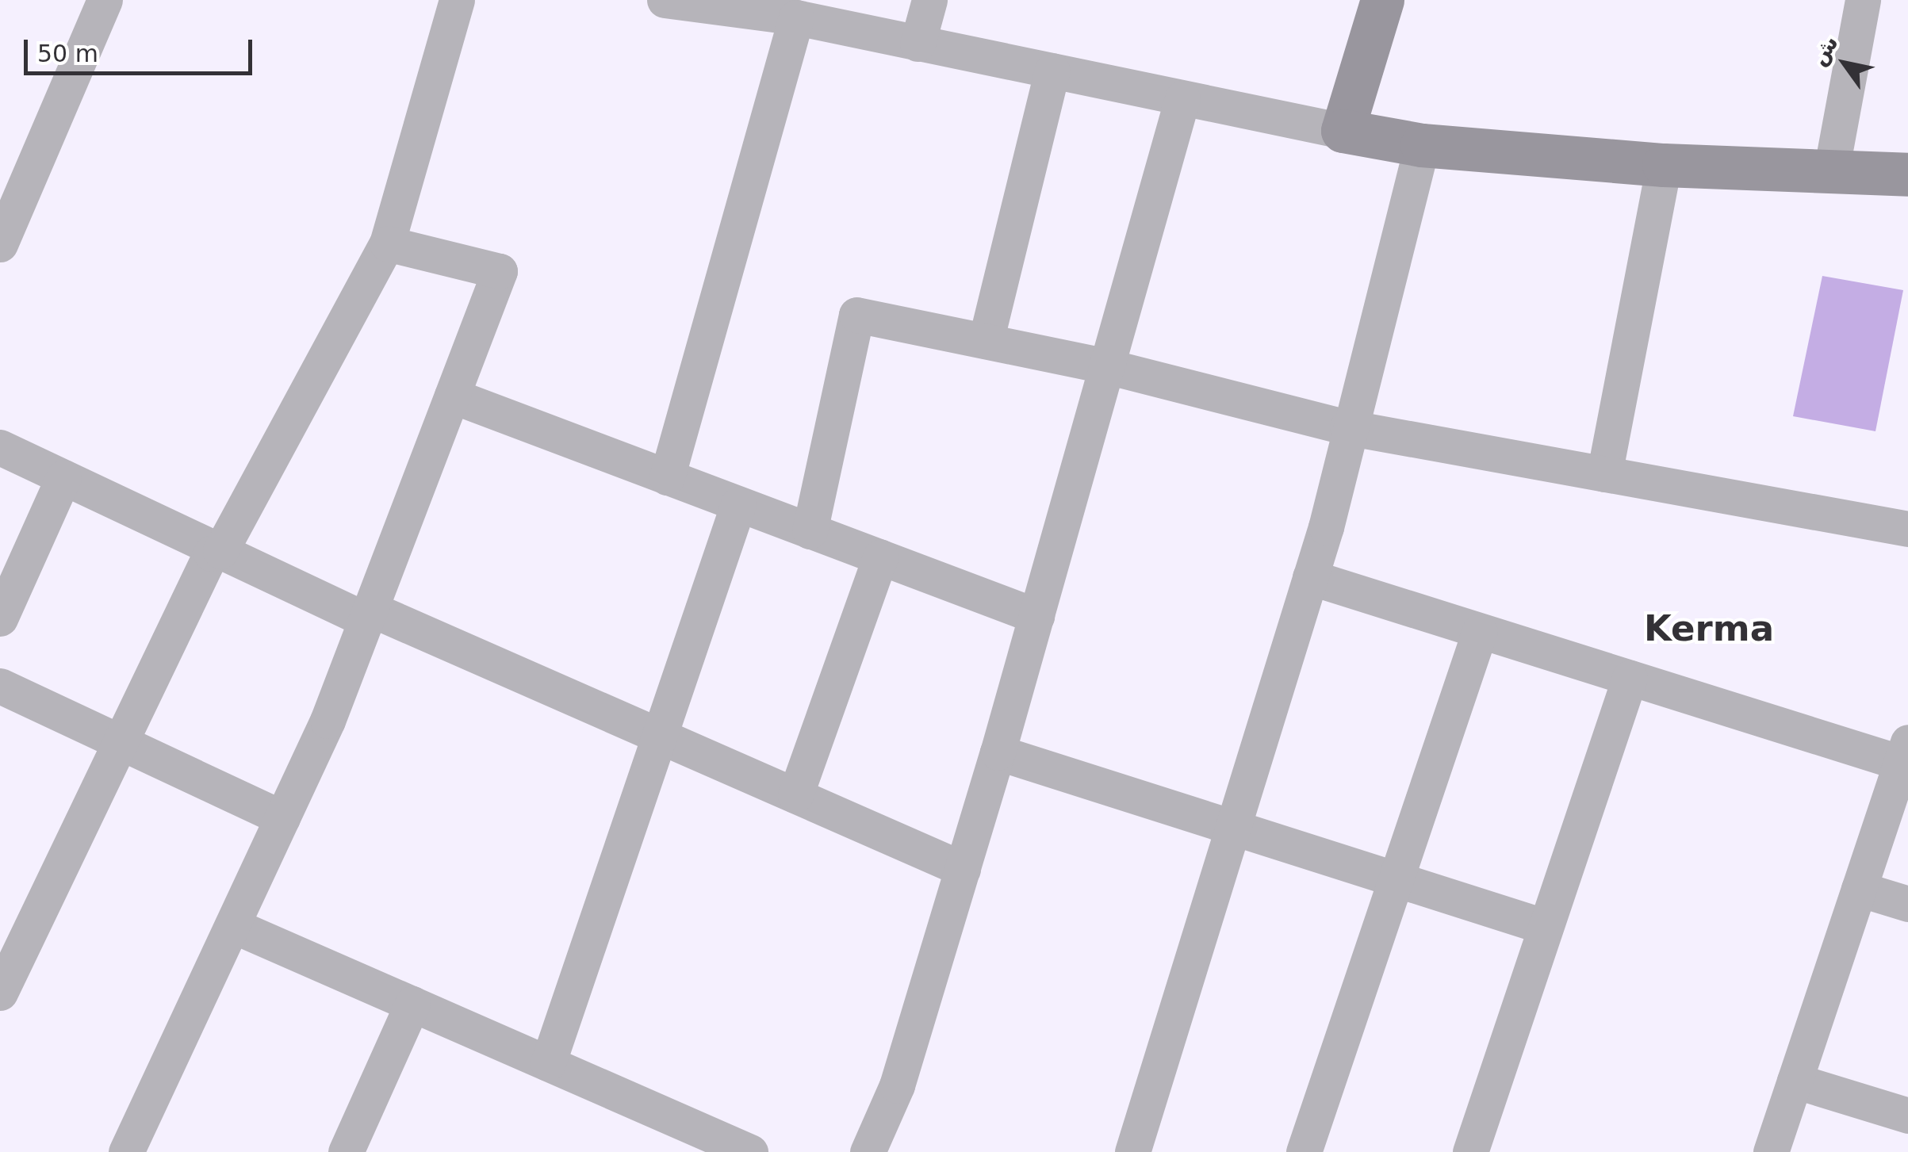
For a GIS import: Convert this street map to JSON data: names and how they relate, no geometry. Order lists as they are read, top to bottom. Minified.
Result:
{"districts":["Kerma"],"scale_bar":"50 m","north":"top left"}
